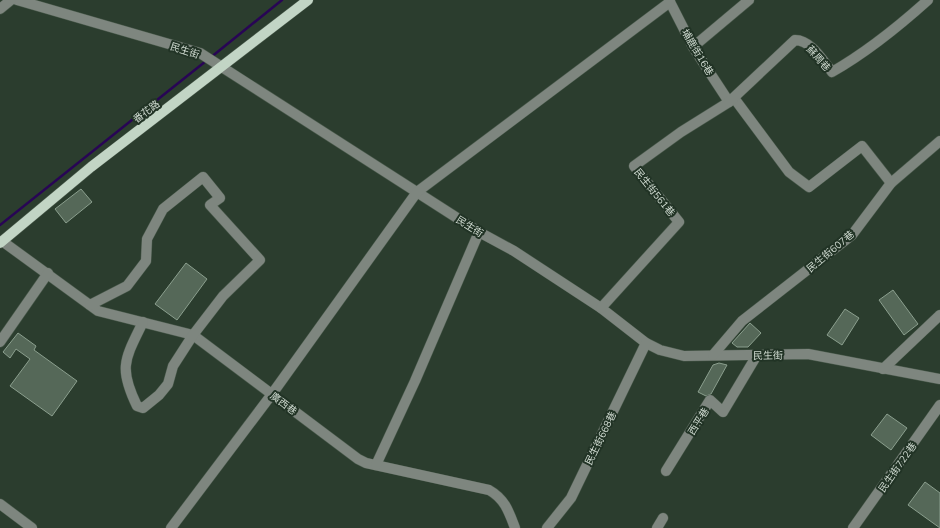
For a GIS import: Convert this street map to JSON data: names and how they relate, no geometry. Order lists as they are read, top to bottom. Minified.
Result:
{"streets":{"main road":["番花路"],"street":["民生街","埔鹿街16巷","蘇周巷","民生街561巷","民生街607巷","廣西巷","西平巷","民生街668巷","民生街722巷"]},"crossings":[["民生街","番花路"],["民生街","民生街561巷"],["民生街","民生街607巷"],["民生街","西平巷"],["民生街","民生街668巷"],["埔鹿街16巷","蘇周巷"],["埔鹿街16巷","民生街561巷"],["埔鹿街16巷","民生街607巷"],["蘇周巷","民生街561巷"],["番花路","廣西巷"]]}
